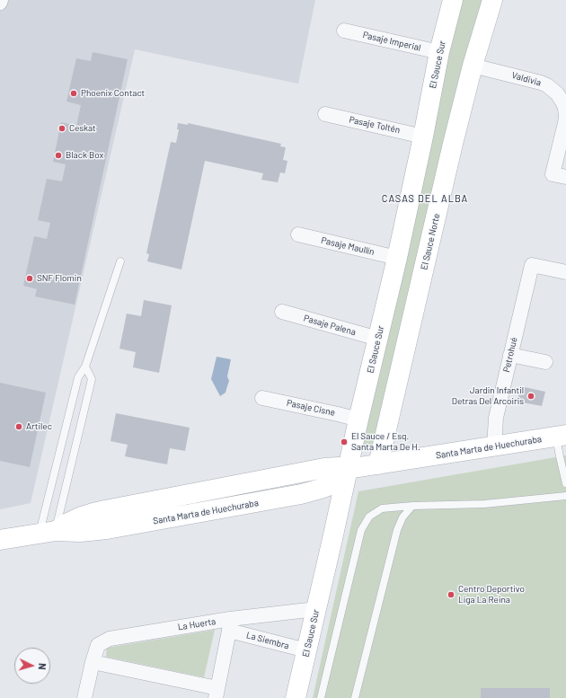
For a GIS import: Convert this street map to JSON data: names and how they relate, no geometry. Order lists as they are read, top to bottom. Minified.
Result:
{"streets":{"street":["Pasaje Imperial","El Sauce Sur","Valdivia","Pasaje Toltén","El Sauce Norte","Pasaje Maullín","Pasaje Palena","Petrohué","Pasaje Cisne","Santa Marta de Huechuraba","La Huerta","La Siembra"]},"crossings":[["Pasaje Imperial","El Sauce Sur"],["El Sauce Sur","Pasaje Toltén"],["El Sauce Sur","Pasaje Maullín"],["El Sauce Sur","Pasaje Palena"],["El Sauce Sur","Pasaje Cisne"],["El Sauce Sur","Santa Marta de Huechuraba"],["El Sauce Sur","La Huerta"],["El Sauce Sur","La Siembra"],["Valdivia","El Sauce Norte"],["El Sauce Norte","Santa Marta de Huechuraba"],["Petrohué","Santa Marta de Huechuraba"],["La Huerta","La Siembra"]],"districts":["CASAS DEL ALBA"],"places":["Phoenix Contact","Ceskat","Black Box","SNF Flomin","Jardin Infantil Detras Del Arcoiris","Artilec","El Sauce / Esq. Santa Marta De H.","Centro Deportivo Liga La Reina"],"north":"right"}
